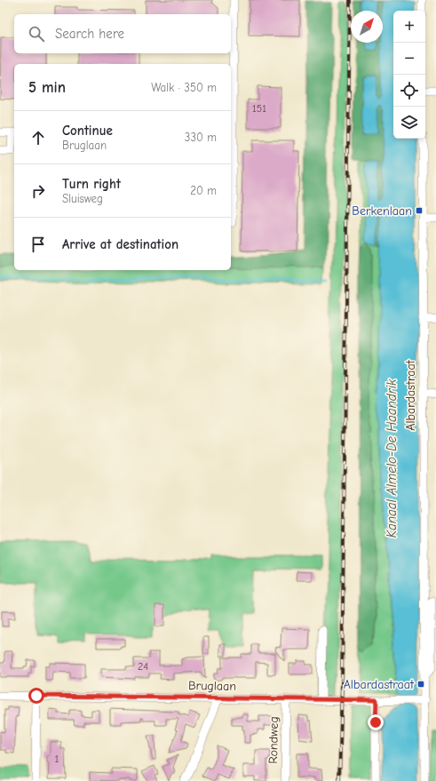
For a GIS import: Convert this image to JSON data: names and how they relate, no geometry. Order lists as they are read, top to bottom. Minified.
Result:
{"streets":{"street":["Albardastraat","Bruglaan","Rondweg"]},"crossings":[["Albardastraat","Bruglaan"],["Bruglaan","Rondweg"]],"water":["Kanaal Almelo-De Haandrik"],"places":{"transit":["Berkenlaan","Albardastraat"]},"house_numbers":["151","24","1"],"north":"top right","page":{"map_buttons":["+","−"],"search":"Search here","heading":["5 min","Walk · 350 m"],"list":[["Continue","Bruglaan","330 m"],["Turn right","Sluisweg","20 m"],"Arrive at destination"]}}
